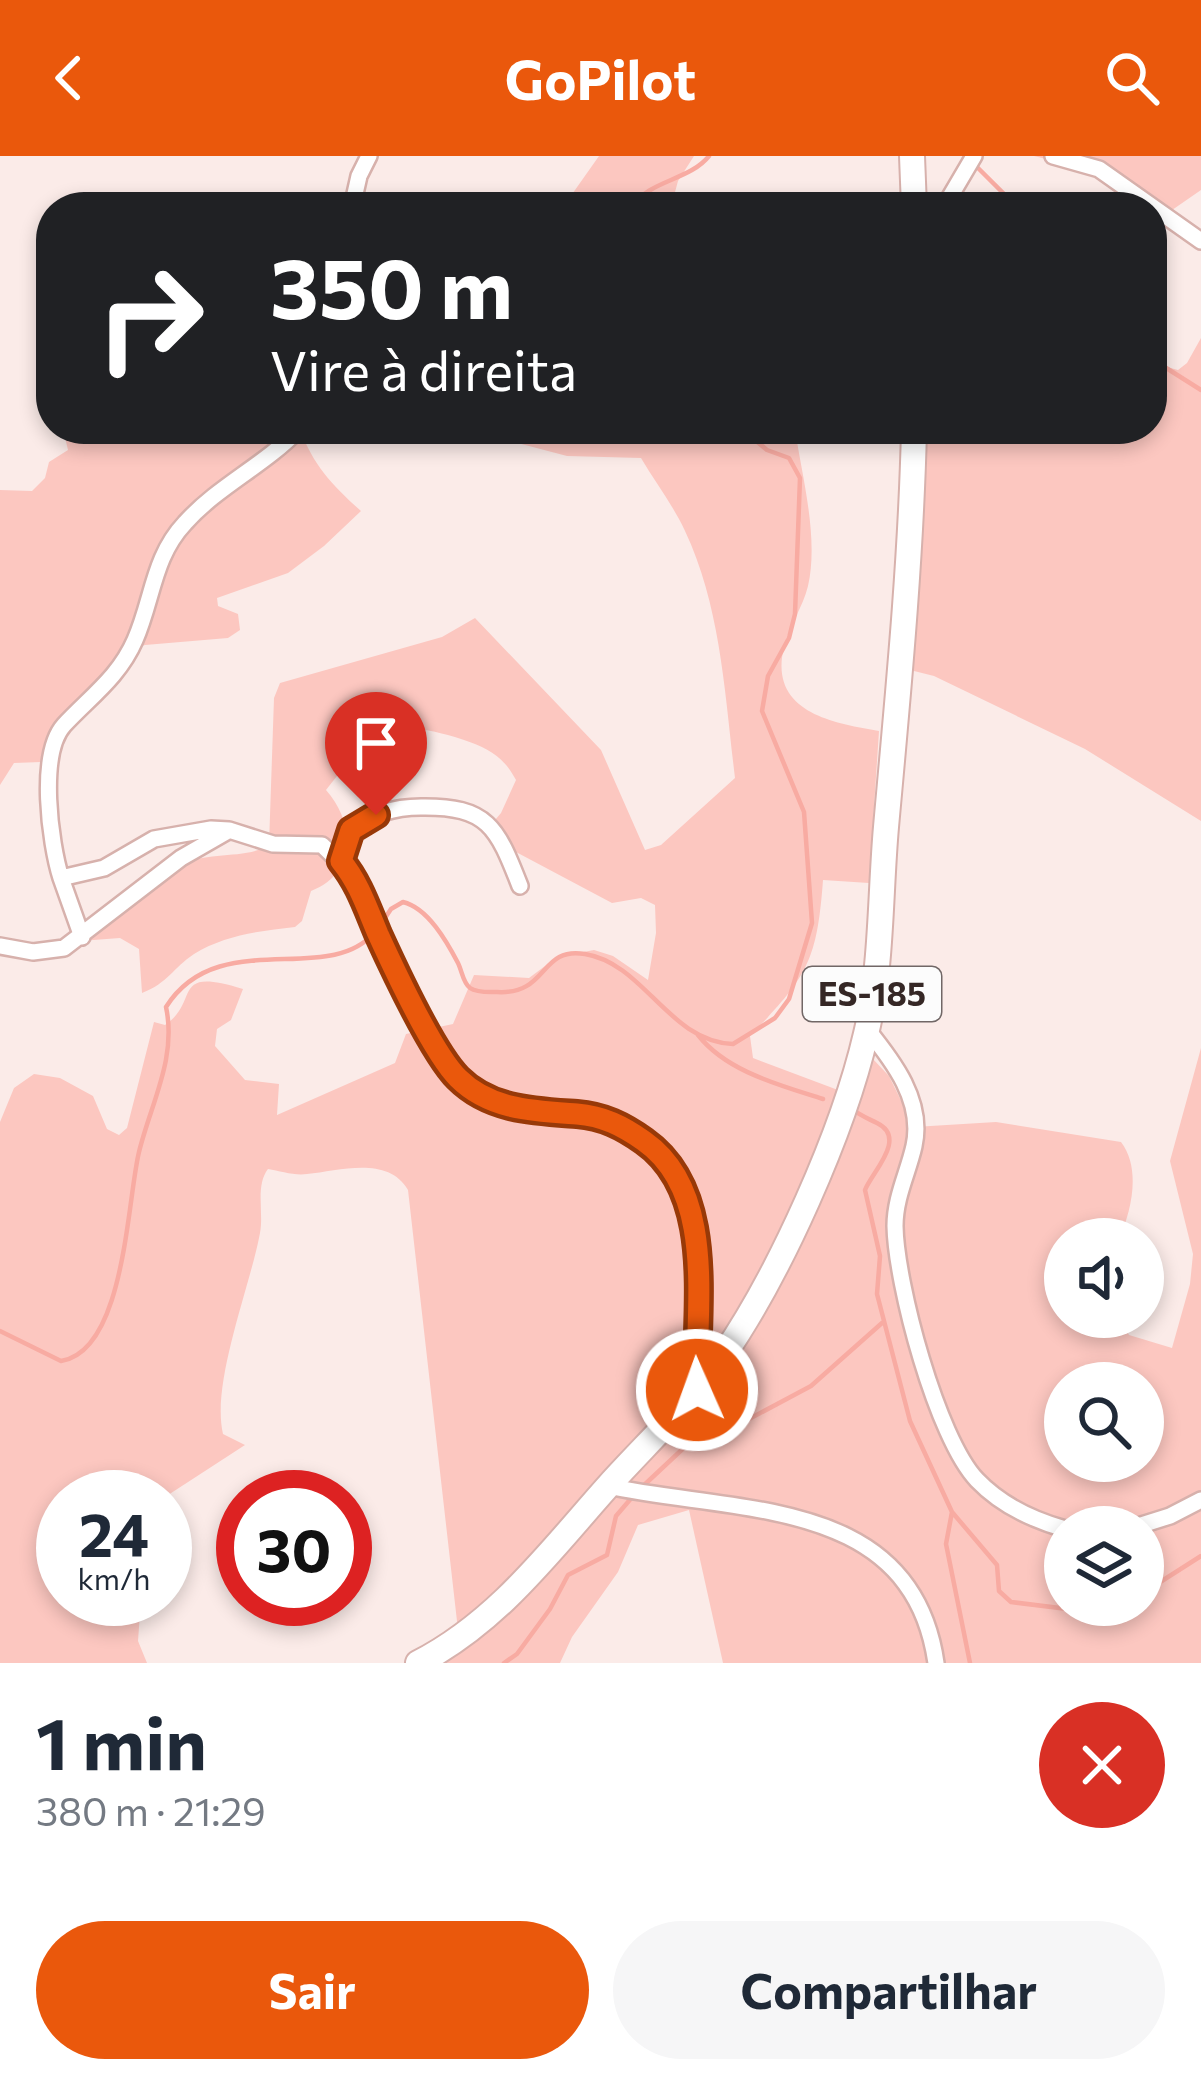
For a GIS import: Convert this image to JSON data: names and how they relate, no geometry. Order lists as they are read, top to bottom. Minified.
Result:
{"streets":{"main road":["ES-185"]},"page":{"header":"GoPilot","turn":["350 m","Vire à direita"],"speed":"24 km/h","limit":"30","heading":["1 min","380 m · 21:29"],"buttons":["Sair","Compartilhar"]}}
